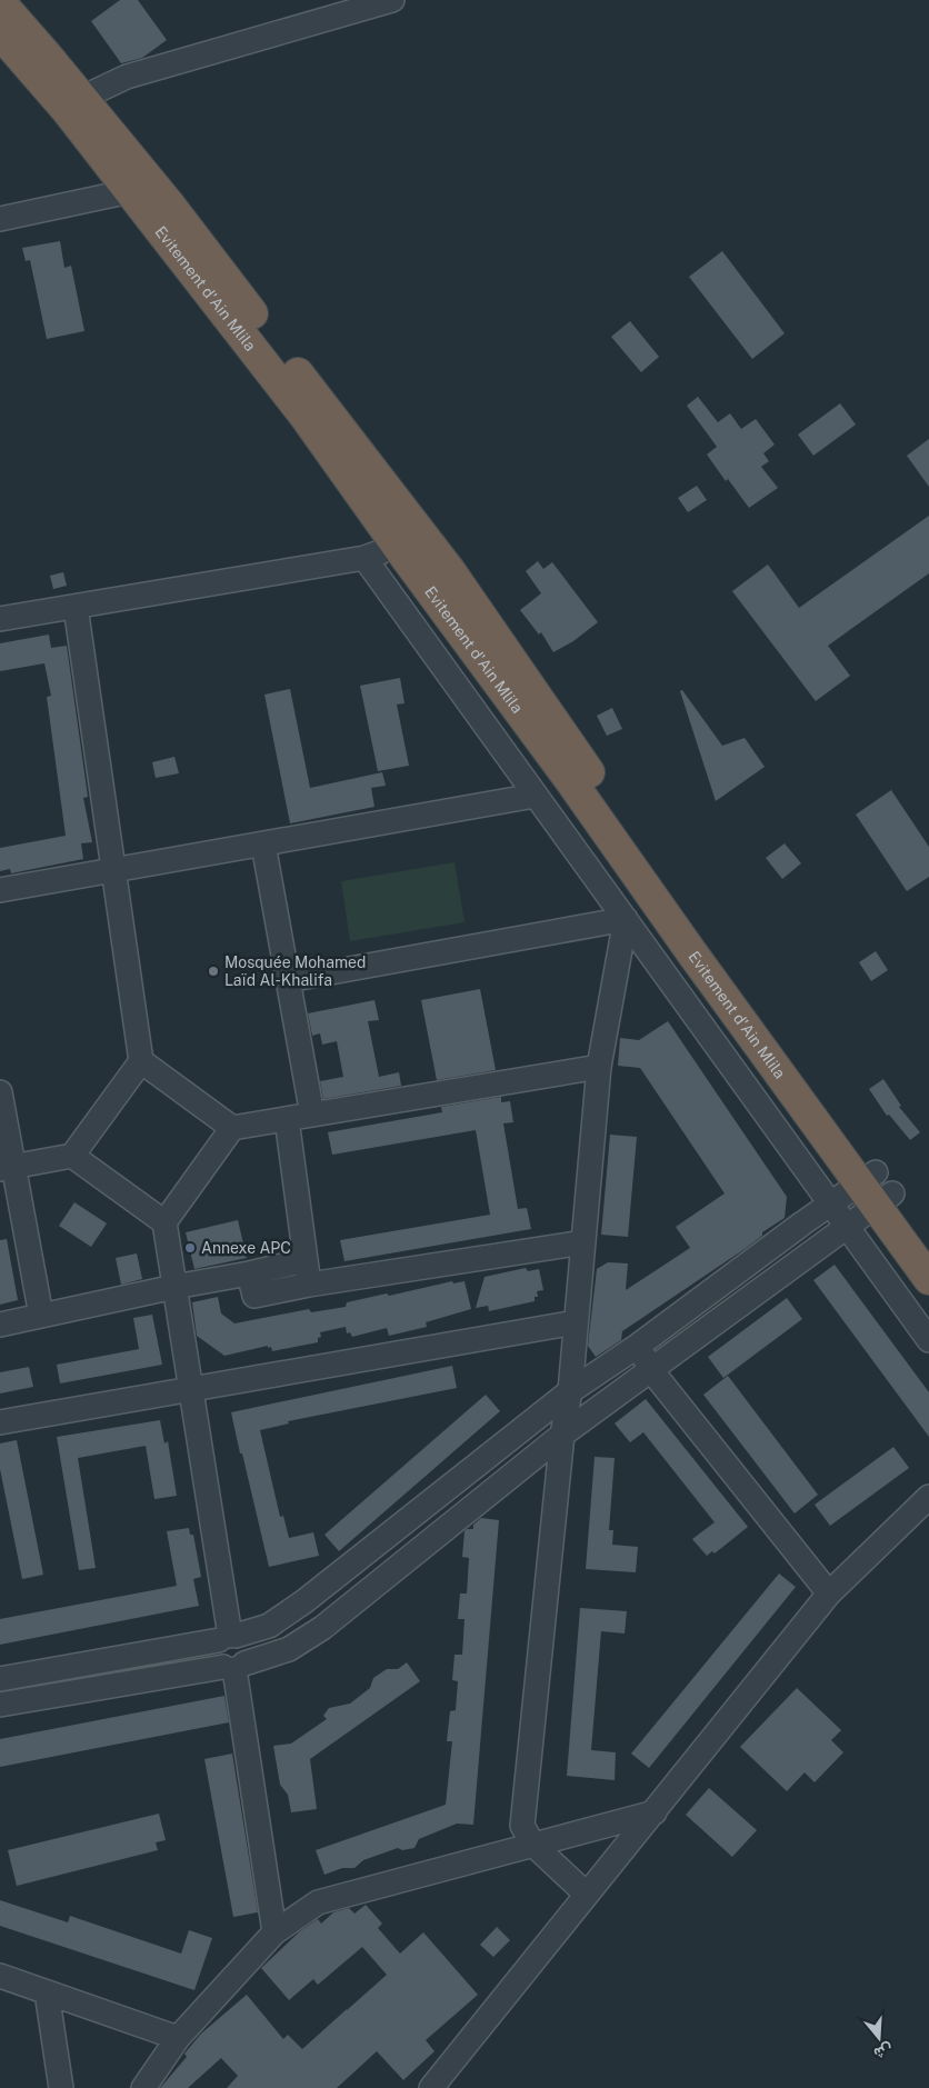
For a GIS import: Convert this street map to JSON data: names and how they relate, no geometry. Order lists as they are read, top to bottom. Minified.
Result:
{"streets":{"highway":["Evitement d'Ain Mlila"]},"places":["Mosquée Mohamed Laïd Al-Khalifa","Annexe APC"],"north":"bottom"}
